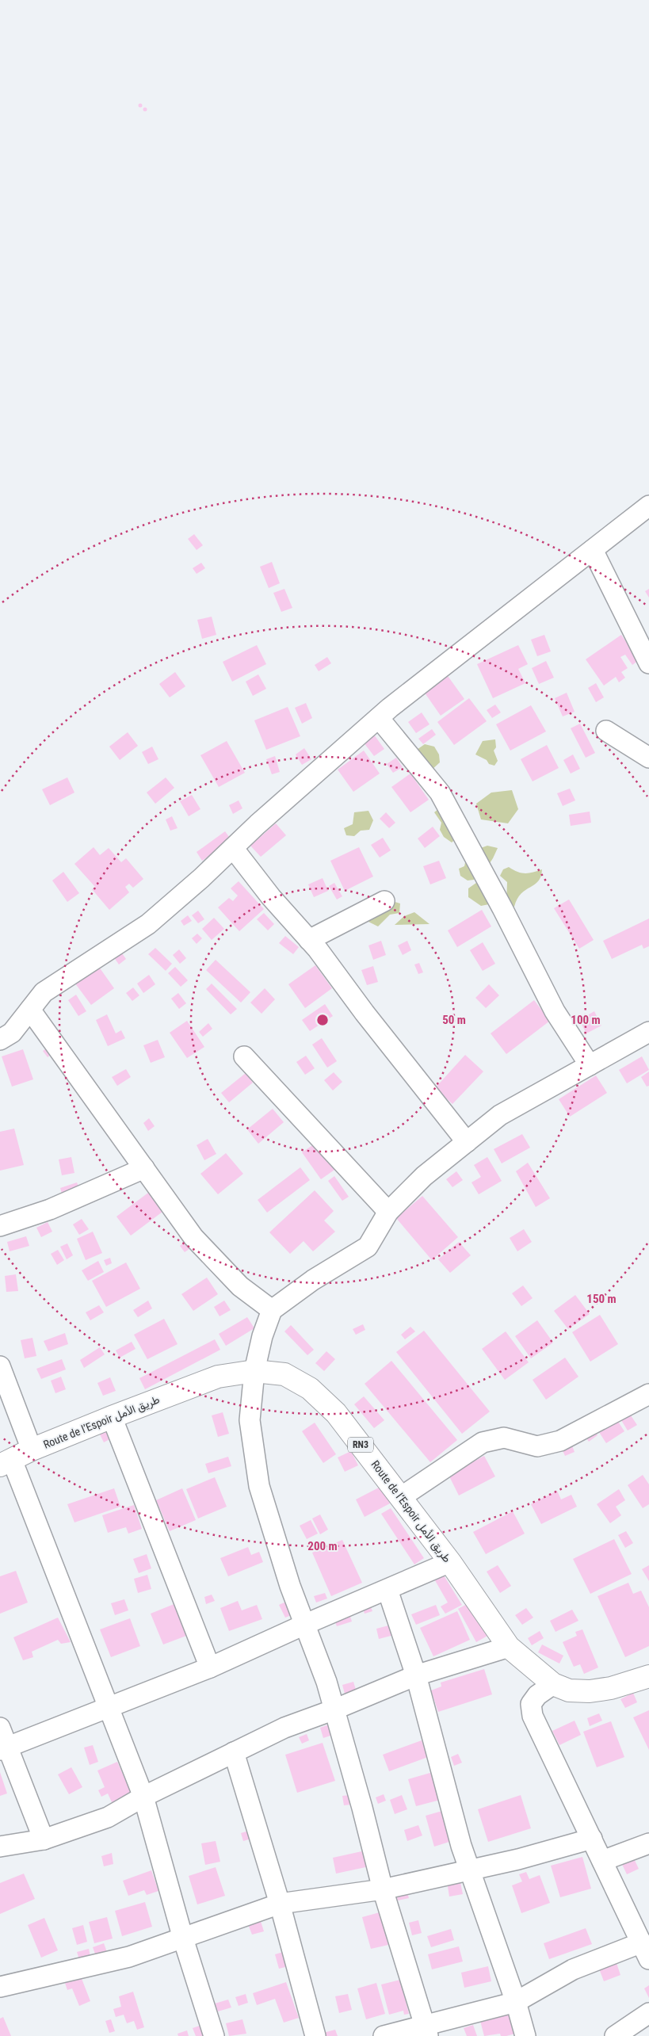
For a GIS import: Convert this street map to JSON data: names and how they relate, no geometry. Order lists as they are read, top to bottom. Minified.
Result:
{"streets":{"highway":["Route de l’Espoir طريق الأمل","RN3"]},"rings":["50 m","100 m","150 m","200 m"]}
